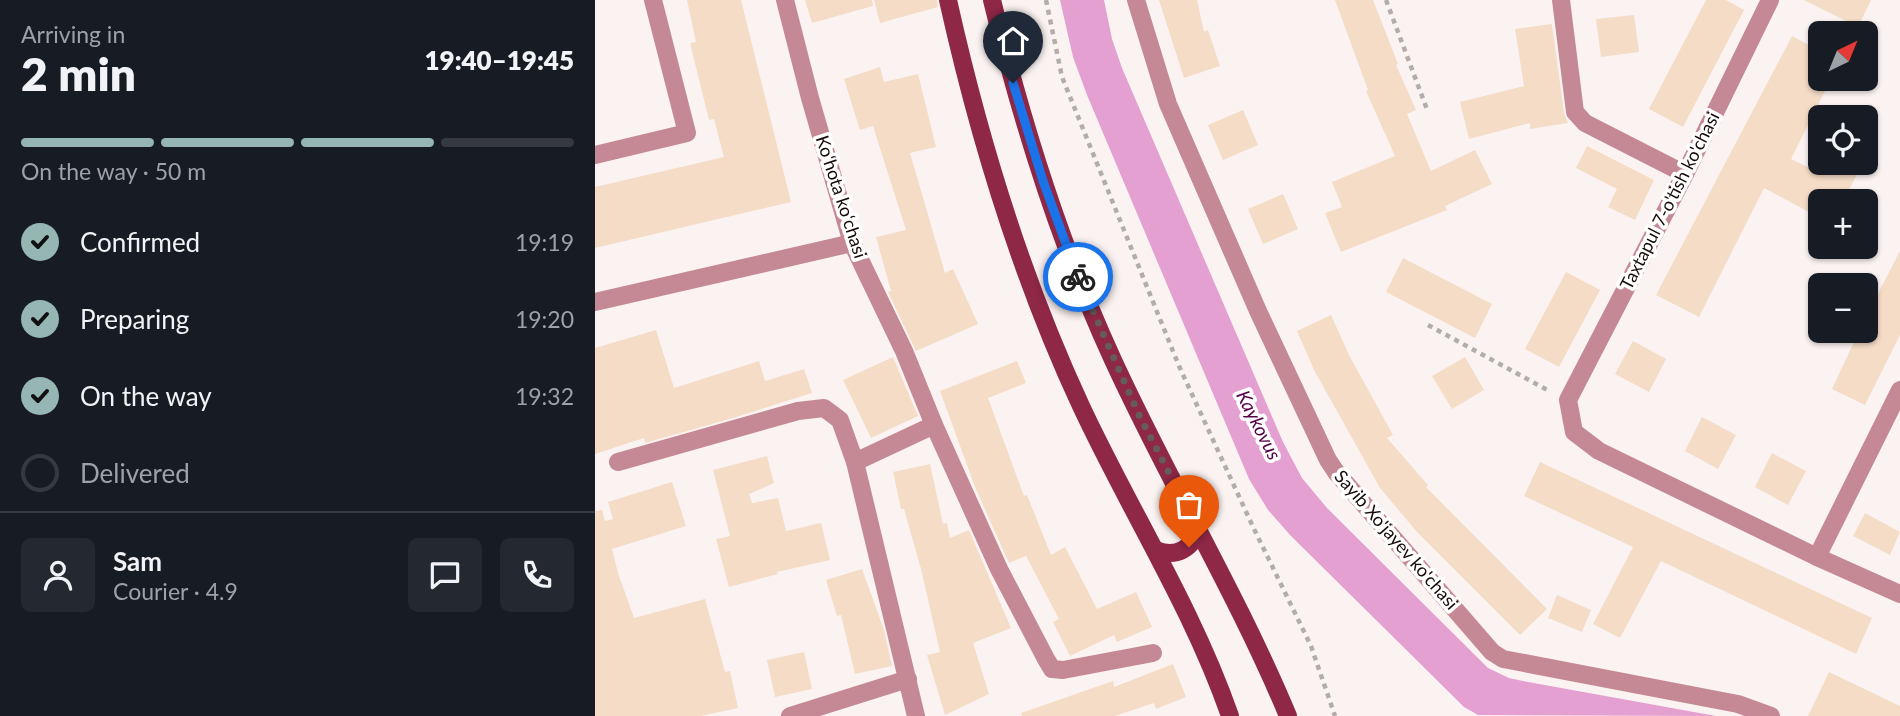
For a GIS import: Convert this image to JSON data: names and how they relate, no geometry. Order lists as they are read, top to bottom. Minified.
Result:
{"streets":{"street":["Koʻhota koʻchasi","Taxtapul 7-o'tish ko'chasi","Sayib Xo'jayev ko'chasi"]},"water":["Kaykovus"],"north":"top right","page":{"heading":["2 min","Arriving in","19:40–19:45"],"panel":["Sam","Courier · 4.9"],"map_buttons":["+","−"],"bar":"On the way · 50 m","list":[["Confirmed","19:19"],["Preparing","19:20"],["On the way","19:32"],"Delivered"]}}
